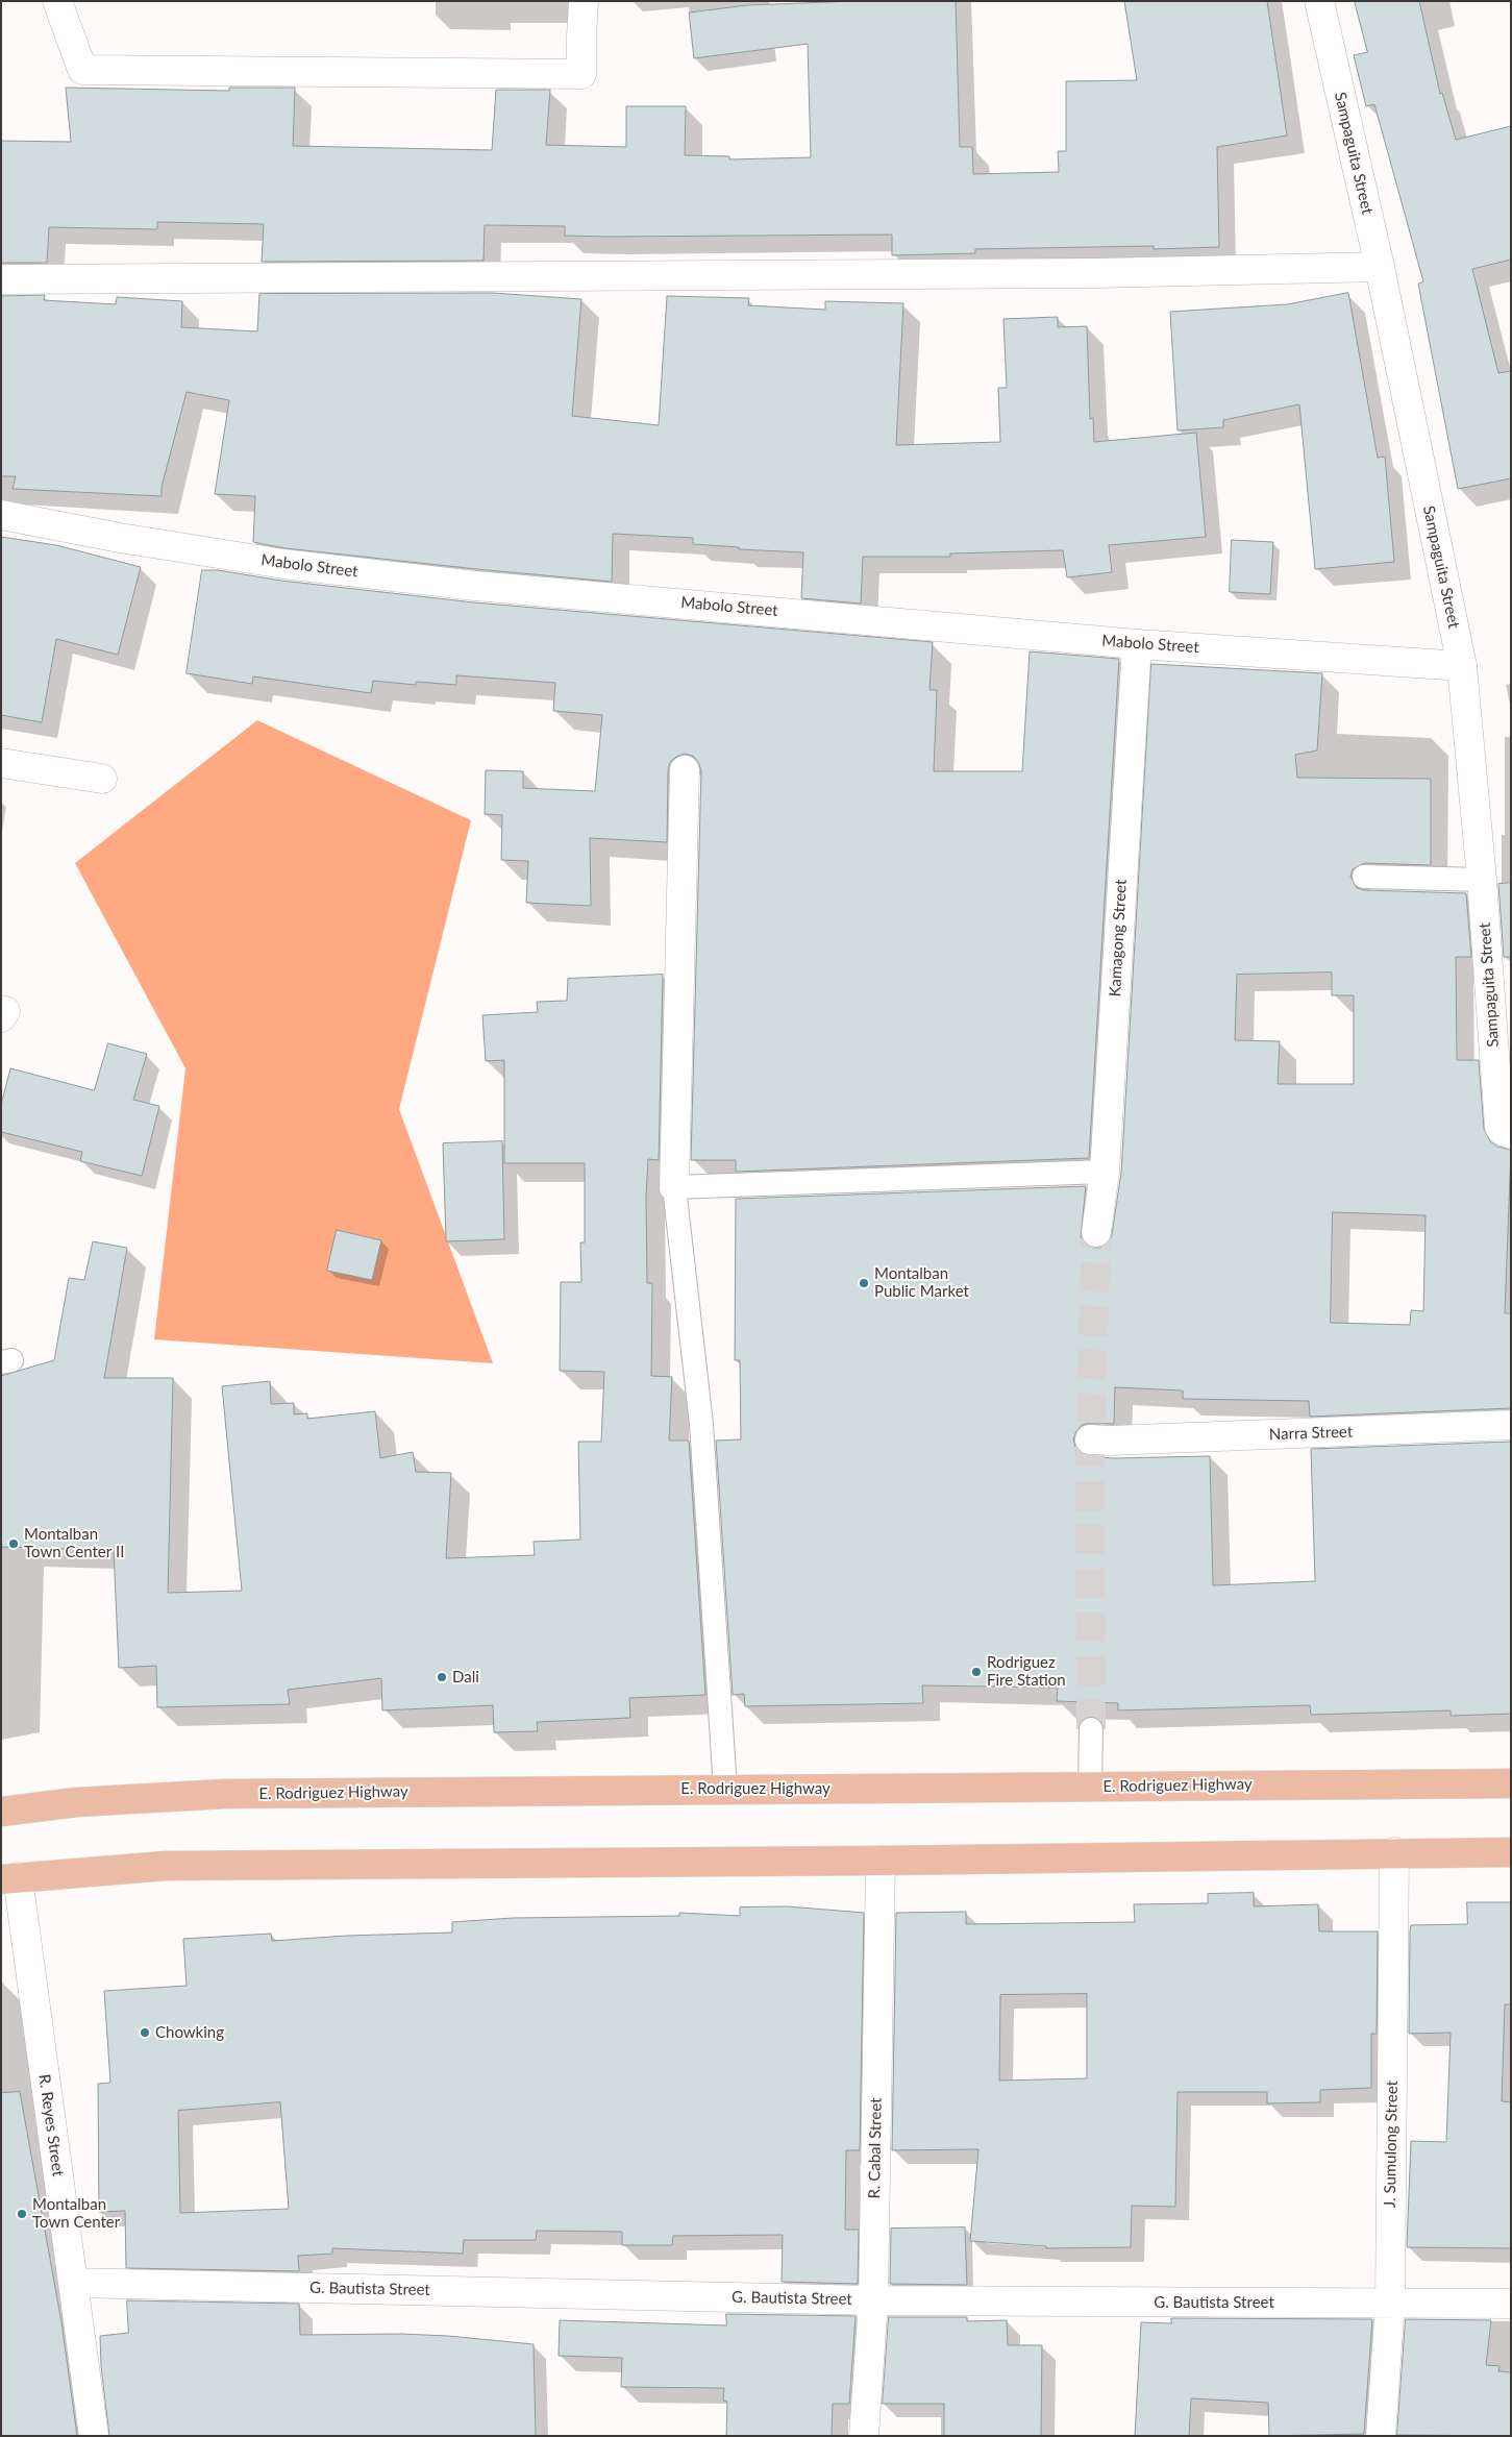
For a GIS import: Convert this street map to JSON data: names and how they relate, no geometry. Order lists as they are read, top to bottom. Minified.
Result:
{"streets":{"main road":["E. Rodriguez Highway"],"street":["Sampaguita Street","Mabolo Street","Kamagong Street","Narra Street","R. Reyes Street","J. Sumulong Street","R. Cabal Street","G. Bautista Street"]},"crossings":[["Sampaguita Street","Mabolo Street"],["Mabolo Street","Kamagong Street"],["R. Reyes Street","G. Bautista Street"],["J. Sumulong Street","G. Bautista Street"],["R. Cabal Street","G. Bautista Street"]],"places":["Montalban Public Market","Montalban Town Center II","Rodriguez Fire Station","Dali","Chowking","Montalban Town Center"]}
